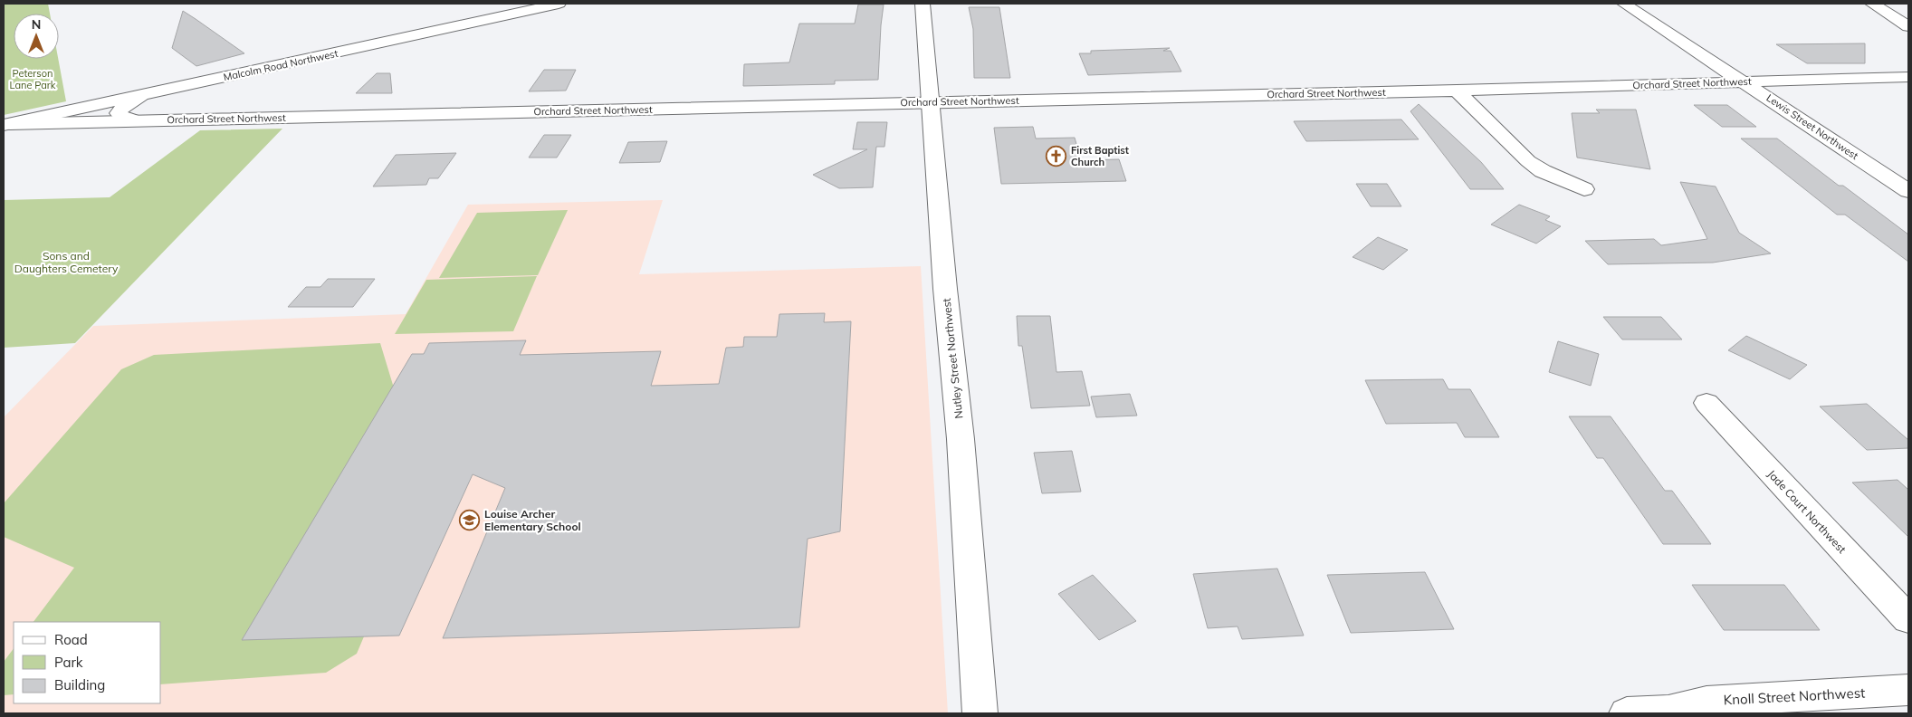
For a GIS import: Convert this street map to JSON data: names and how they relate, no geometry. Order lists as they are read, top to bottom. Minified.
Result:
{"streets":{"street":["Malcolm Road Northwest","Orchard Street Northwest","Lewis Street Northwest","Nutley Street Northwest","Jade Court Northwest","Knoll Street Northwest"]},"crossings":[["Malcolm Road Northwest","Orchard Street Northwest"],["Orchard Street Northwest","Lewis Street Northwest"],["Orchard Street Northwest","Nutley Street Northwest"]],"parks":["Peterson Lane Park","Sons and Daughters Cemetery"],"places":{"church":["First Baptist Church"],"school or university":["Louise Archer Elementary School"]},"legend":["Road","Park","Building"],"north":"top"}
